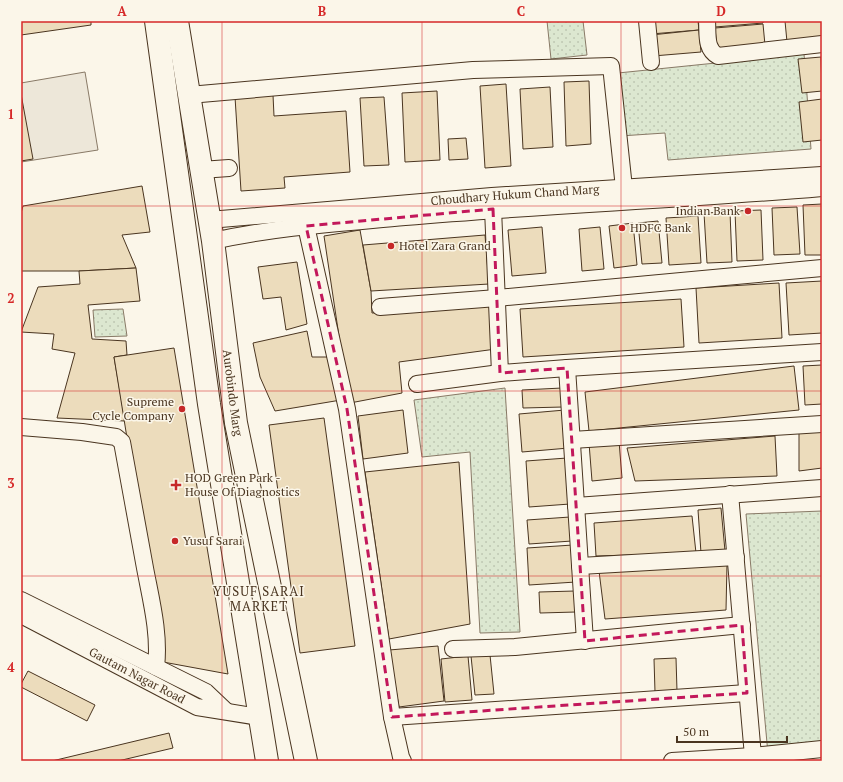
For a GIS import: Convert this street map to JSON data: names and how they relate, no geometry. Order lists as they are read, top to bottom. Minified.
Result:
{"streets":{"highway":["Aurobindo Marg"],"street":["Choudhary Hukum Chand Marg","Gautam Nagar Road"]},"crossings":[["Choudhary Hukum Chand Marg","Aurobindo Marg"],["Aurobindo Marg","Gautam Nagar Road"]],"districts":["YUSUF SARAI MARKET"],"places":{"other":["Indian Bank","HDFC Bank","Hotel Zara Grand","Supreme Cycle Company","Yusuf Sarai"],"health":["HOD Green Park - House Of Diagnostics"]},"scale_bar":"50 m","grid":{"columns":["A","B","C","D"],"rows":["1","2","3","4"]}}
